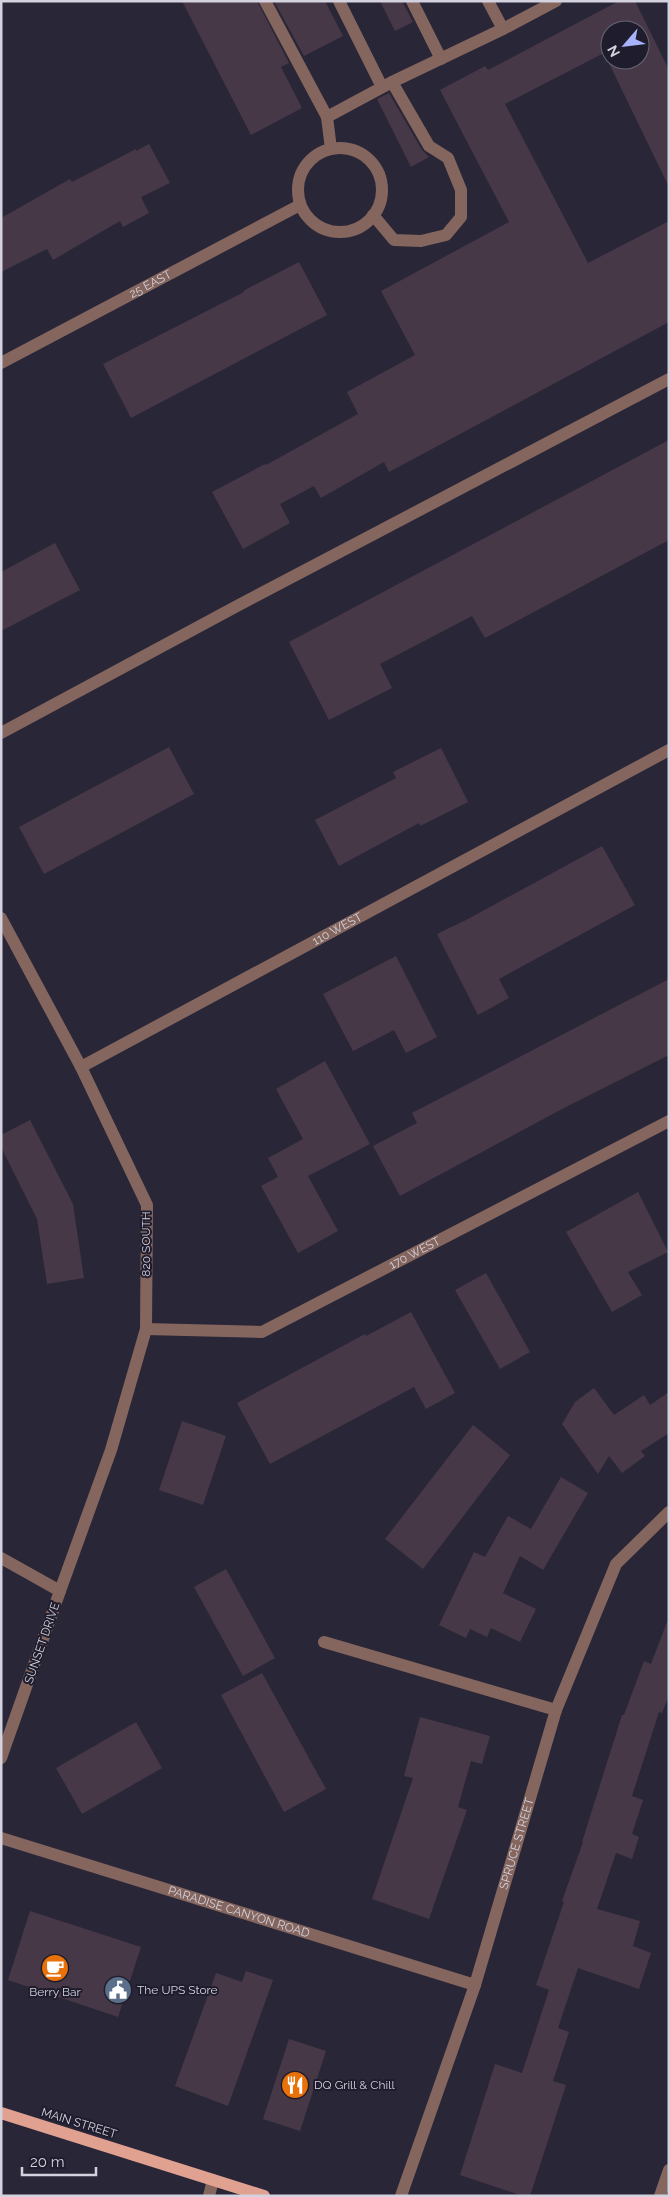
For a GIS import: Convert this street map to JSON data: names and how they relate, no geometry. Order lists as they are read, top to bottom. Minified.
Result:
{"streets":{"main road":["MAIN STREET"],"street":["25 EAST","110 WEST","820 SOUTH","170 WEST","SUNSET DRIVE","SPRUCE STREET","PARADISE CANYON ROAD"]},"crossings":[["110 WEST","820 SOUTH"],["820 SOUTH","170 WEST"],["820 SOUTH","SUNSET DRIVE"],["SPRUCE STREET","PARADISE CANYON ROAD"]],"places":{"cafe":["Berry Bar"],"public building":["The UPS Store"],"restaurant":["DQ Grill & Chill"]},"scale_bar":"20 m","north":"bottom left"}
